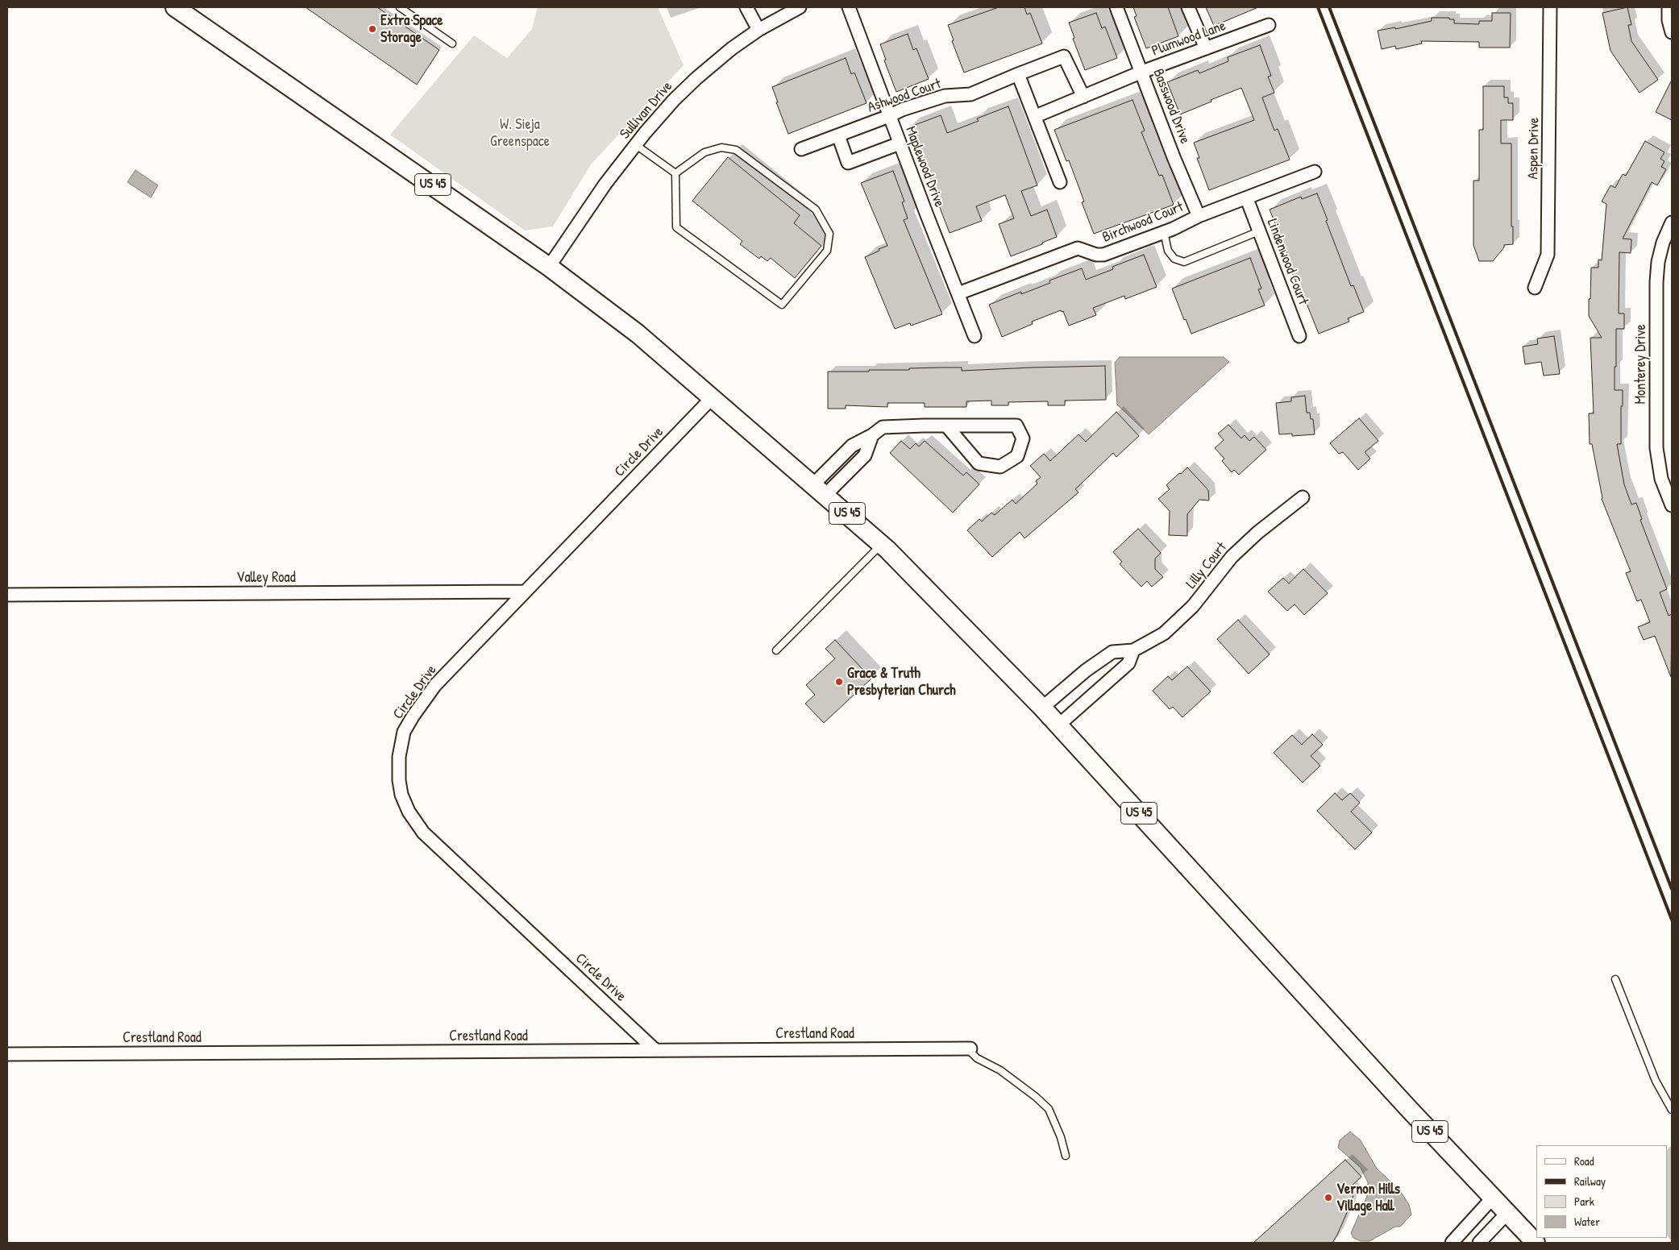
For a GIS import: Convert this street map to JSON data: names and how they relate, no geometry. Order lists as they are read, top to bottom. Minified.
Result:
{"streets":{"main road":["US 45"],"street":["Plumwood Lane","Ashwood Court","Basswood Drive","Sullivan Drive","Aspen Drive","Maplewood Drive","Birchwood Court","Lindenwood Court","Monterey Drive","Circle Drive","Lilly Court","Valley Road","Crestland Road"]},"crossings":[["Plumwood Lane","Basswood Drive"],["Ashwood Court","Maplewood Drive"],["Basswood Drive","Birchwood Court"],["Sullivan Drive","US 45"],["Maplewood Drive","Birchwood Court"],["US 45","Circle Drive"],["US 45","Lilly Court"],["Birchwood Court","Lindenwood Court"],["Circle Drive","Valley Road"],["Circle Drive","Crestland Road"]],"parks":["W. Sieja Greenspace"],"places":["Extra Space Storage","Grace & Truth Presbyterian Church","Vernon Hills Village Hall"],"legend":["Road","Railway","Park","Water"]}
